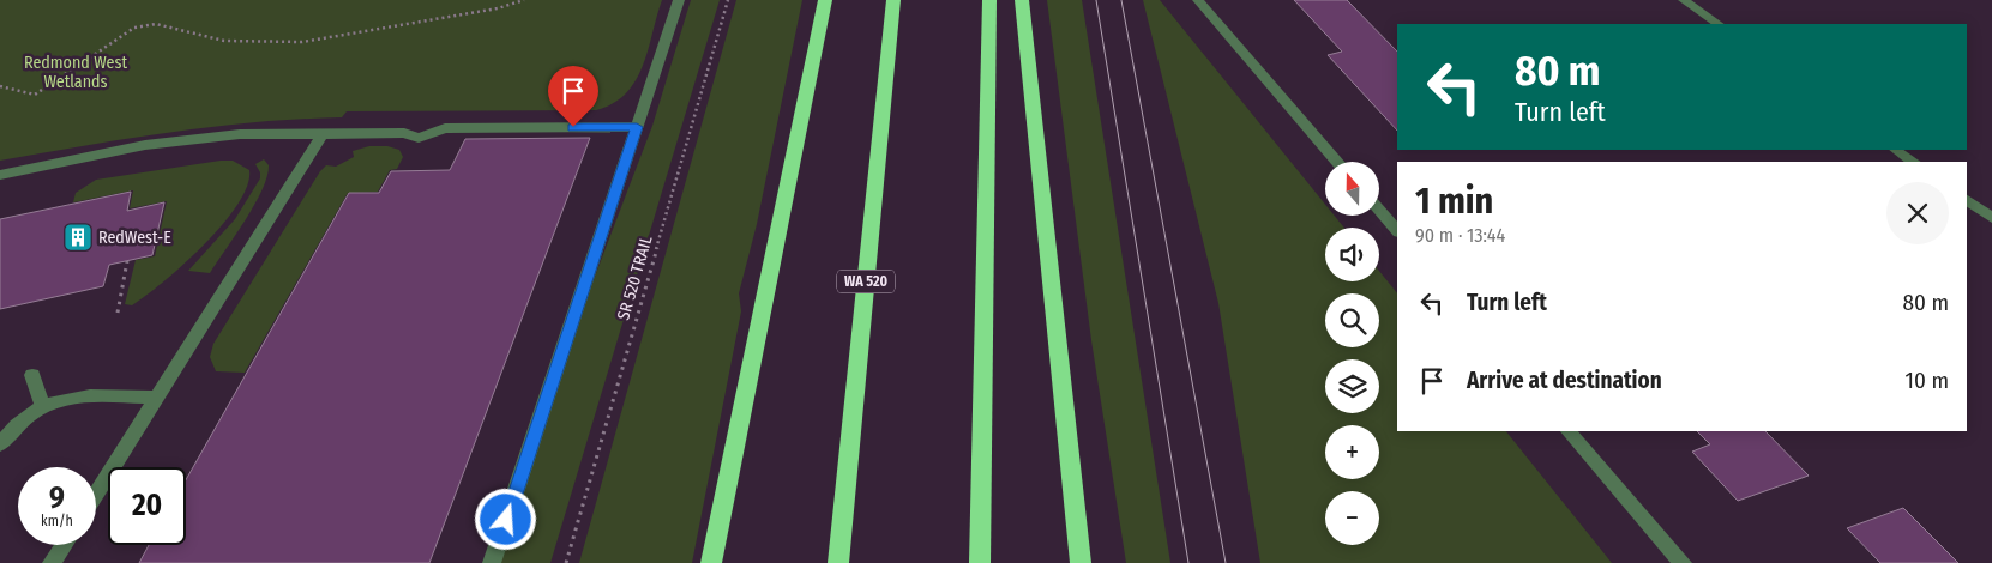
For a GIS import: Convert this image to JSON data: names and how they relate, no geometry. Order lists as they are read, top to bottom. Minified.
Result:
{"streets":{"highway":["WA 520"],"path":["SR 520 TRAIL"]},"parks":["Redmond West Wetlands"],"places":{"building":["RedWest-E"]},"north":"top","page":{"turn":["80 m","Turn left"],"map_buttons":["+","−"],"heading":["1 min","90 m · 13:44"],"list":[{"name":"Turn left","value":"80 m"},{"name":"Arrive at destination","value":"10 m"}],"speed":"9 km/h","limit":"20"}}
